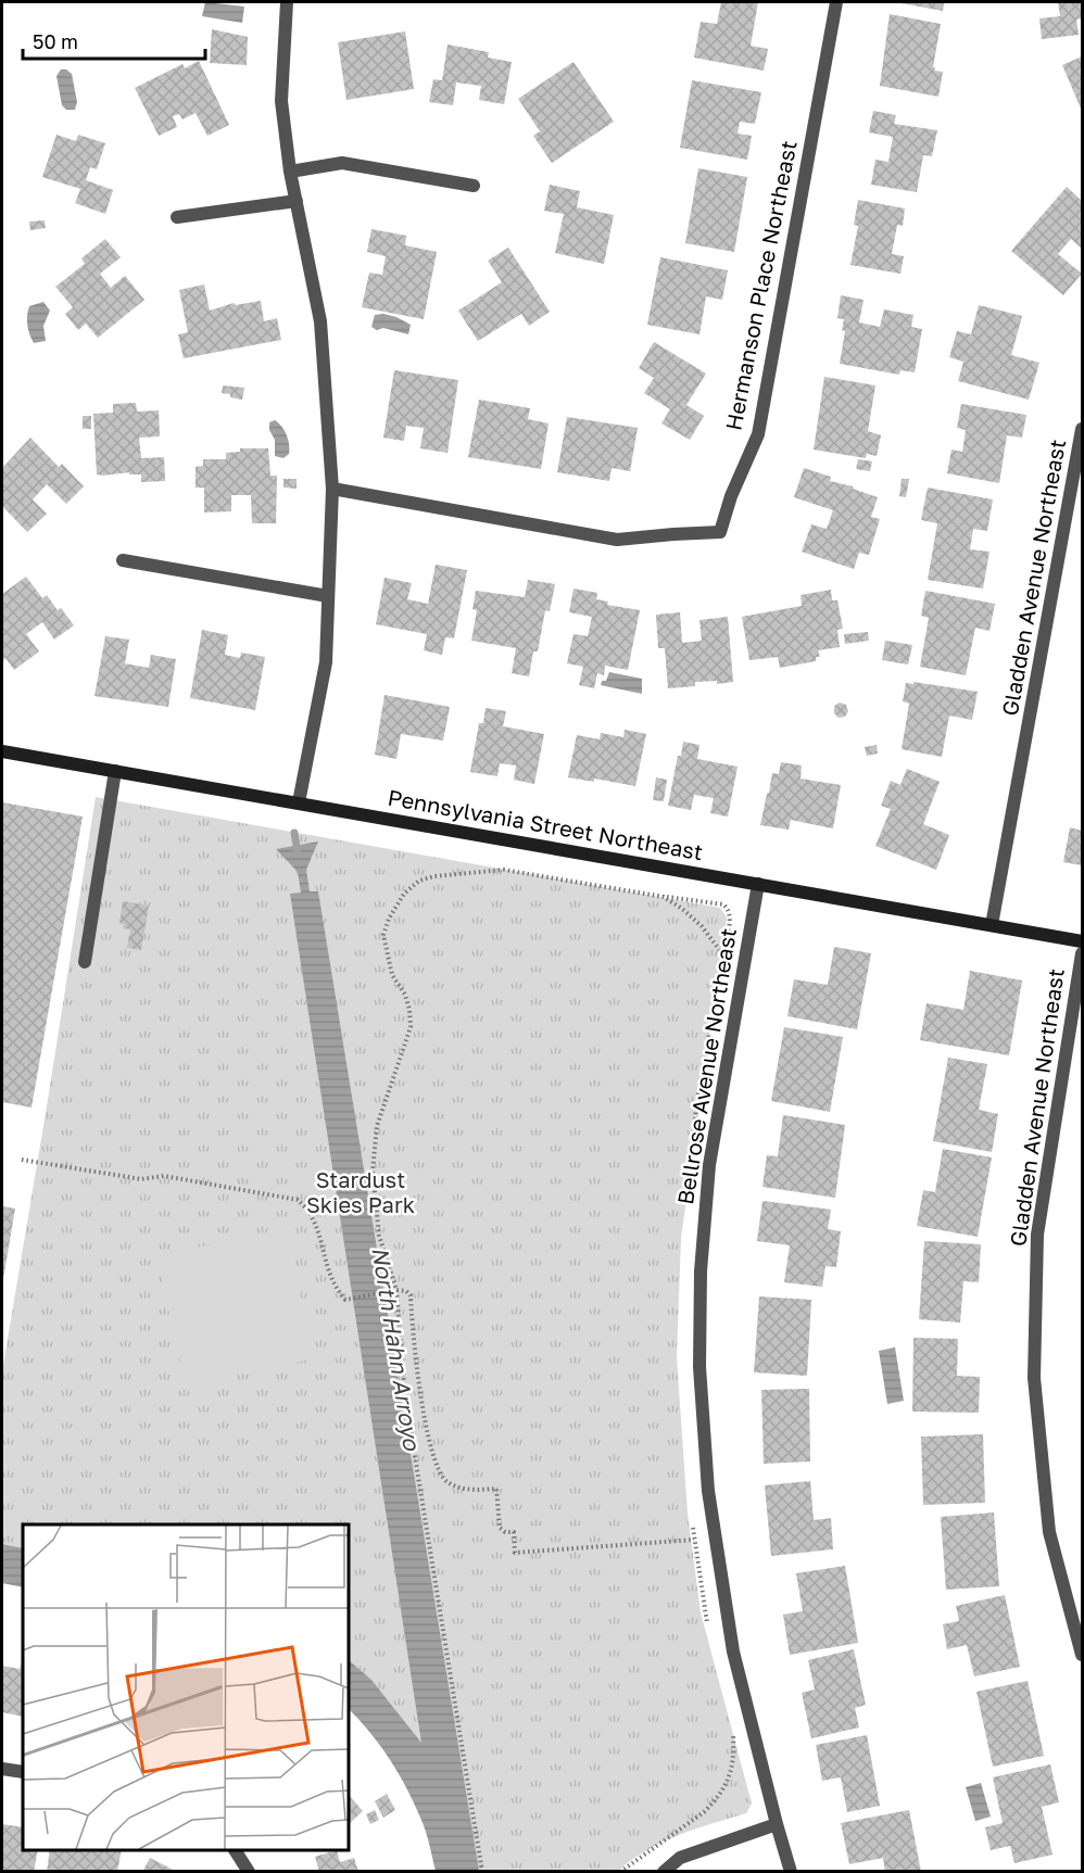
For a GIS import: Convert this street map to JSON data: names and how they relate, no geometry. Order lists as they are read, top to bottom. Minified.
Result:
{"streets":{"street":["Hermanson Place Northeast","Gladden Avenue Northeast","Pennsylvania Street Northeast","Bellrose Avenue Northeast"]},"crossings":[["Gladden Avenue Northeast","Pennsylvania Street Northeast"],["Pennsylvania Street Northeast","Bellrose Avenue Northeast"]],"water":["North Hahn Arroyo"],"parks":["Stardust Skies Park"],"scale_bar":"50 m"}
